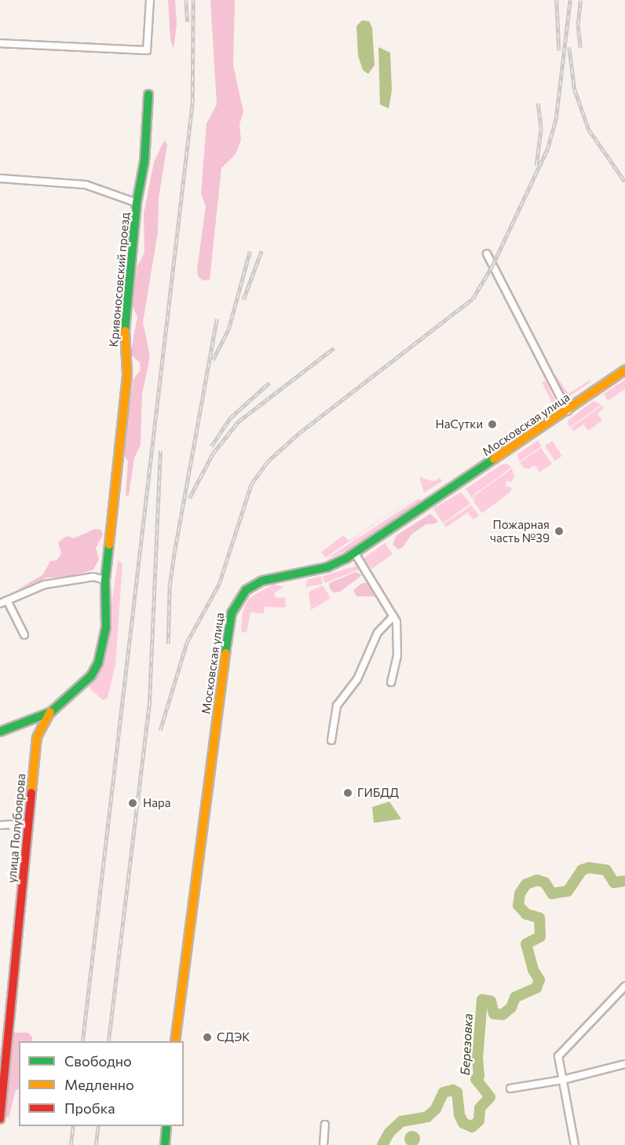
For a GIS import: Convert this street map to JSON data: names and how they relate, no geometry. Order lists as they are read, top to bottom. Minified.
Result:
{"streets":{"street":["Кривоносовский проезд","Московская улица","улица Полубоярова"]},"crossings":[["Кривоносовский проезд","улица Полубоярова"]],"water":["Березовка"],"places":["НаСутки","Пожарная часть №39","ГИБДД","Нара","СДЭК"],"legend":["Свободно","Медленно","Пробка"]}
